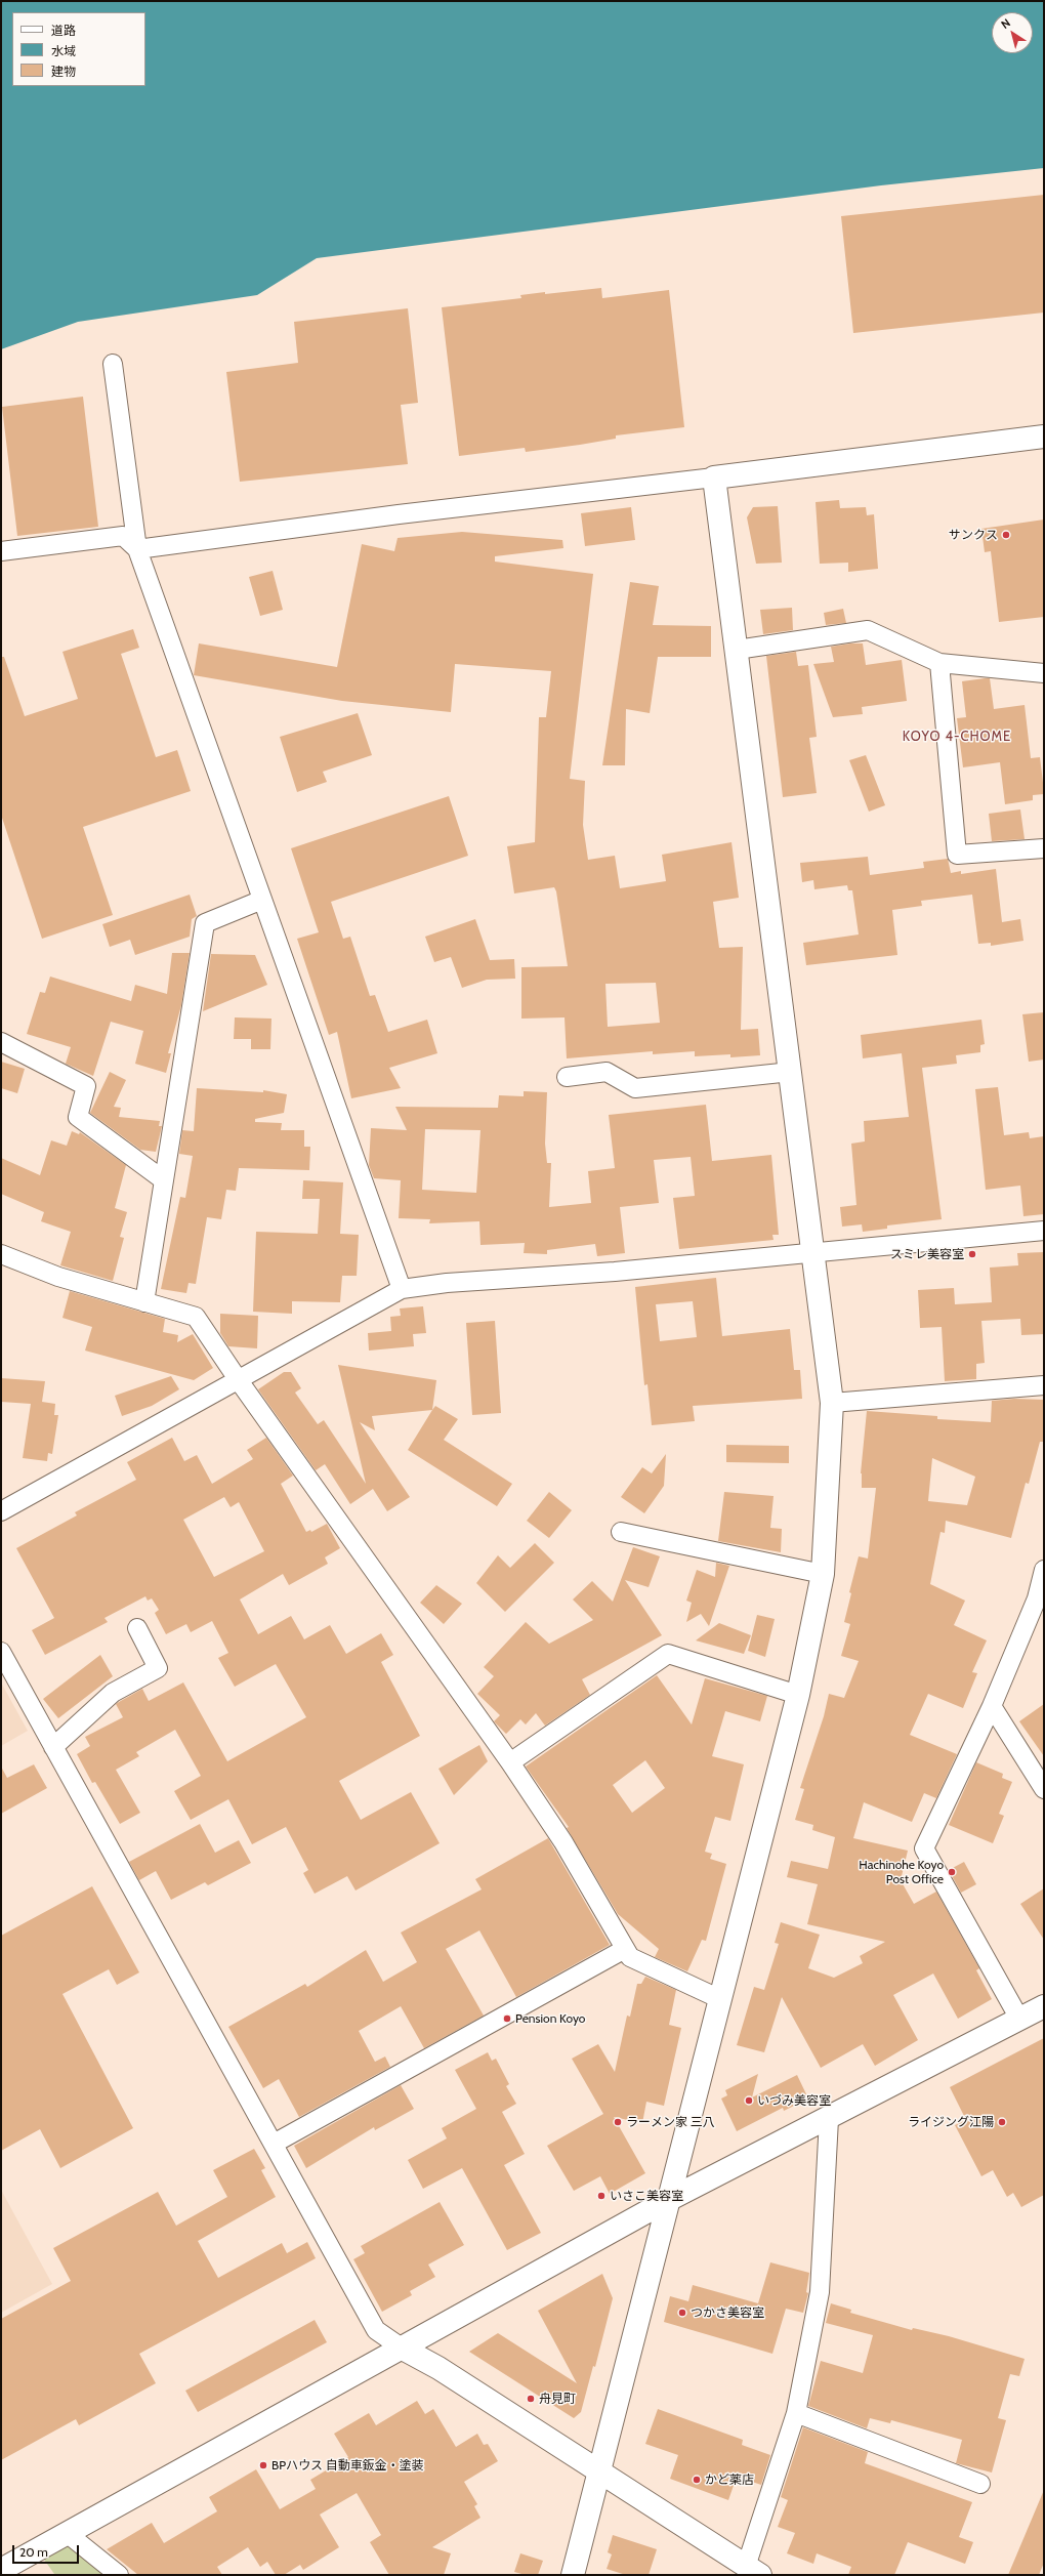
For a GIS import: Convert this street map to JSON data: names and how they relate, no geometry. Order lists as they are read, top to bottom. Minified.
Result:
{"districts":["KOYO 4-CHOME"],"places":["サンクス","スミレ美容室","Hachinohe Koyo Post Office","Pension Koyo","いづみ美容室","ラーメン家 三八","ライジング江陽","いさこ美容室","つかさ美容室","舟見町","BPハウス 自動車鈑金・塗装","かど薬店"],"legend":["道路","水域","建物"],"scale_bar":"20 m","north":"top left"}
